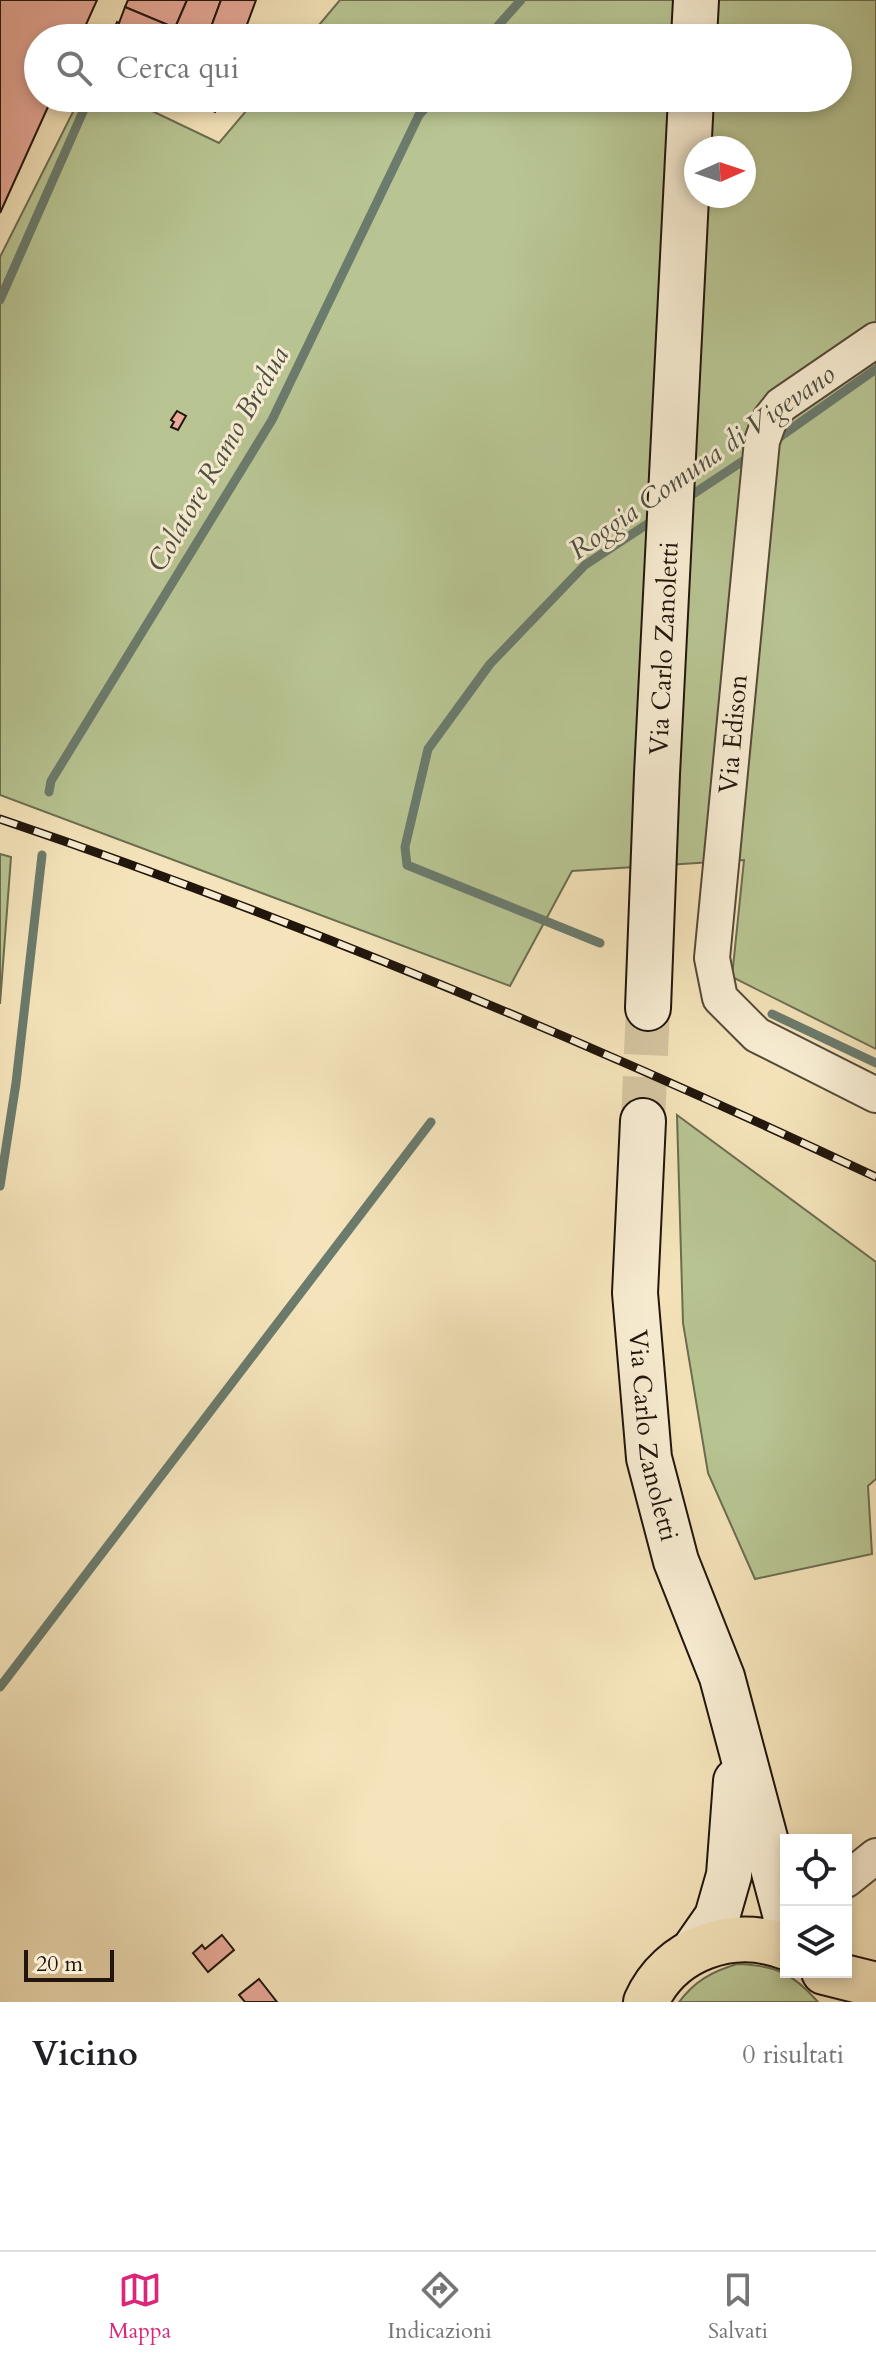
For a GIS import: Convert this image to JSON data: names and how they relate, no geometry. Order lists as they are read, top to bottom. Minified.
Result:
{"streets":{"main road":["Via Carlo Zanoletti"],"street":["Via Edison"]},"water":["Colatore Ramo Bredua","Roggia Comuna di Vigevano"],"scale_bar":"20 m","north":"right","page":{"search":"Cerca qui","scale":"20 m","heading":["Vicino","0 risultati"],"nav":["Mappa","Indicazioni","Salvati"]}}
